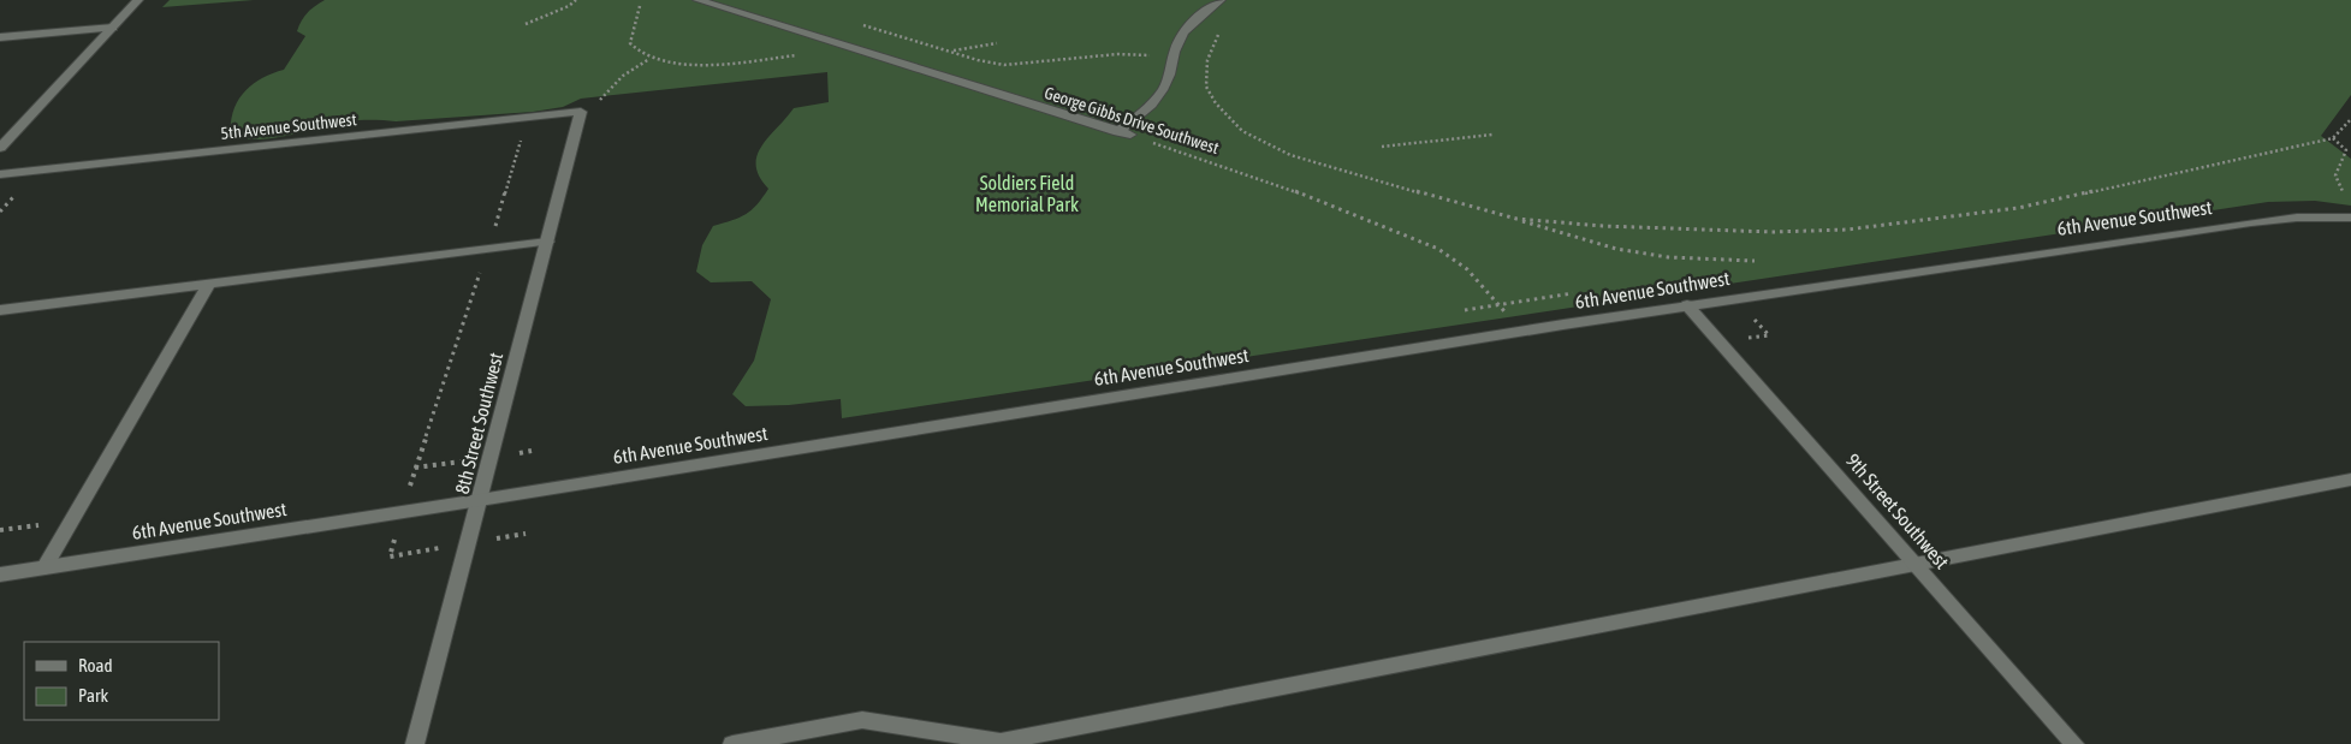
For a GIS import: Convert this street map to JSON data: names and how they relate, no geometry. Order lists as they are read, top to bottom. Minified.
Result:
{"streets":{"street":["George Gibbs Drive Southwest","5th Avenue Southwest","6th Avenue Southwest","8th Street Southwest","9th Street Southwest"]},"crossings":[["George Gibbs Drive Southwest","6th Avenue Southwest"],["5th Avenue Southwest","8th Street Southwest"],["6th Avenue Southwest","8th Street Southwest"],["6th Avenue Southwest","9th Street Southwest"]],"parks":["Soldiers Field Memorial Park"],"legend":["Road","Park"]}
